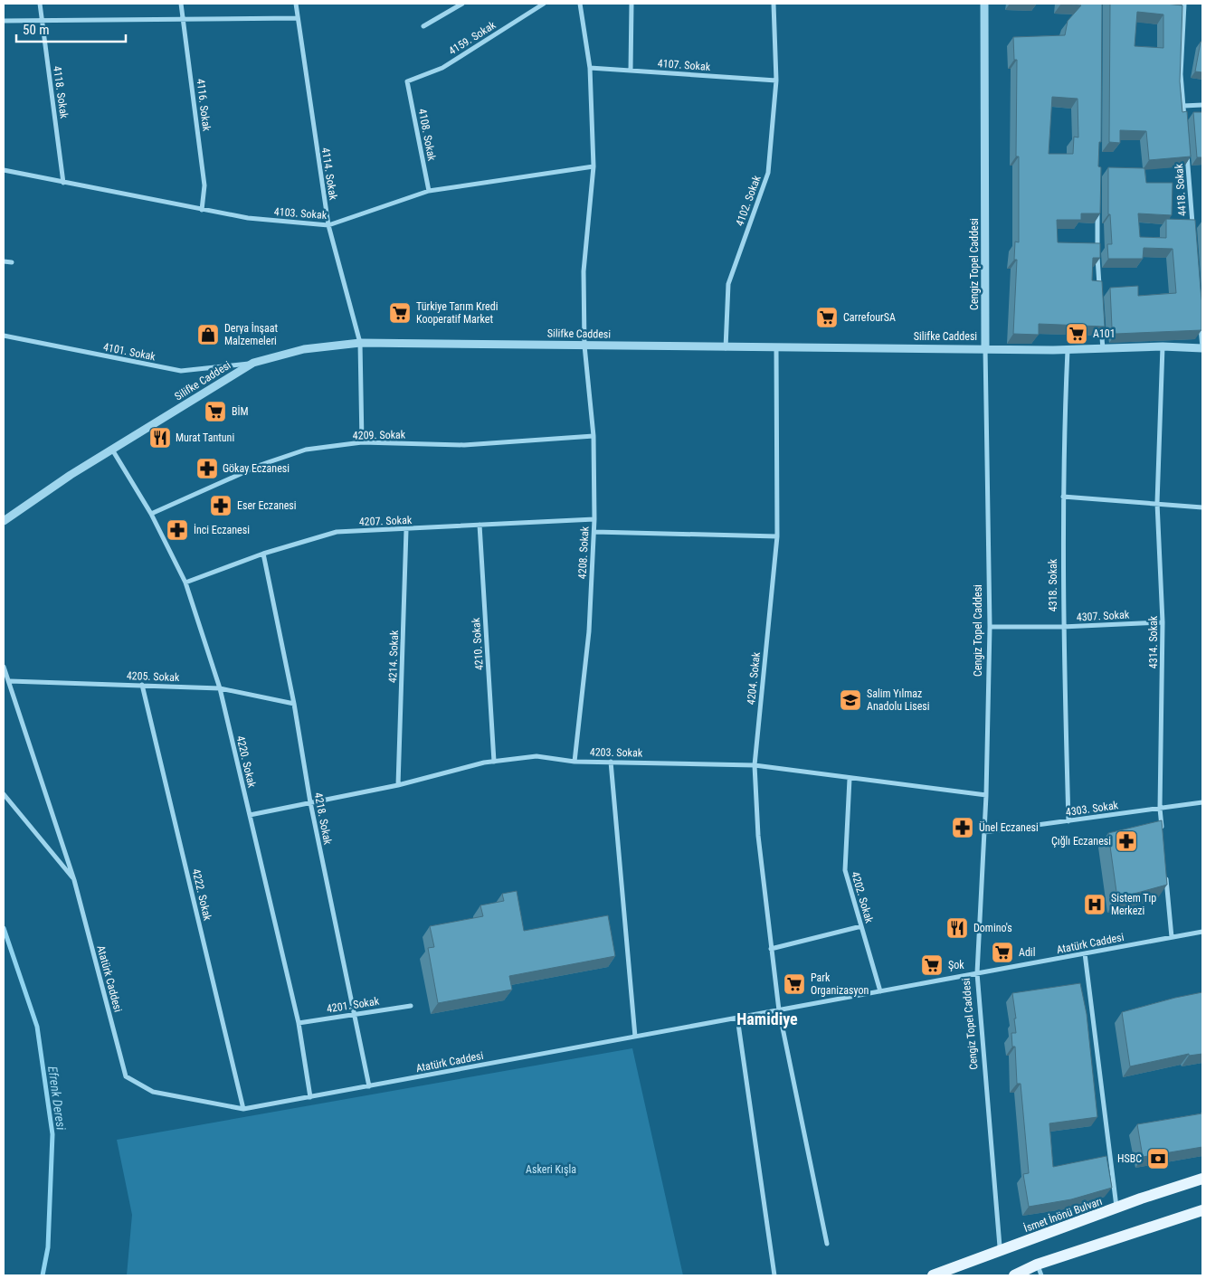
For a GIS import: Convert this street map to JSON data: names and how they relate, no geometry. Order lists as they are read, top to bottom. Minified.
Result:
{"streets":{"main road":["İsmet İnönü Bulvarı"],"street":["4159. Sokak","4107. Sokak","4118. Sokak","4116. Sokak","4108. Sokak","4114. Sokak","4418. Sokak","4102. Sokak","4103. Sokak","Cengiz Topel Caddesi","Silifke Caddesi","4101. Sokak","4209. Sokak","4207. Sokak","4208. Sokak","4318. Sokak","4307. Sokak","4314. Sokak","4210. Sokak","4214. Sokak","4205. Sokak","4204. Sokak","4203. Sokak","4220. Sokak","4303. Sokak","4218. Sokak","4222. Sokak","4202. Sokak","Atatürk Caddesi","4201. Sokak"]},"crossings":[["4159. Sokak","4108. Sokak"],["4107. Sokak","4102. Sokak"],["4107. Sokak","4208. Sokak"],["4118. Sokak","4103. Sokak"],["4116. Sokak","4103. Sokak"],["4108. Sokak","4103. Sokak"],["4114. Sokak","4103. Sokak"],["4114. Sokak","Silifke Caddesi"],["4114. Sokak","4209. Sokak"],["4102. Sokak","Silifke Caddesi"],["4103. Sokak","4208. Sokak"],["Cengiz Topel Caddesi","Silifke Caddesi"],["Cengiz Topel Caddesi","4307. Sokak"],["Cengiz Topel Caddesi","4203. Sokak"],["Cengiz Topel Caddesi","4303. Sokak"],["Cengiz Topel Caddesi","Atatürk Caddesi"],["Cengiz Topel Caddesi","İsmet İnönü Bulvarı"],["Silifke Caddesi","4101. Sokak"],["Silifke Caddesi","4208. Sokak"],["Silifke Caddesi","4318. Sokak"],["Silifke Caddesi","4314. Sokak"],["Silifke Caddesi","4204. Sokak"],["Silifke Caddesi","4220. Sokak"],["4209. Sokak","4208. Sokak"],["4209. Sokak","4220. Sokak"],["4207. Sokak","4208. Sokak"],["4207. Sokak","4210. Sokak"],["4207. Sokak","4214. Sokak"],["4207. Sokak","4220. Sokak"],["4207. Sokak","4218. Sokak"],["4208. Sokak","4203. Sokak"],["4318. Sokak","4307. Sokak"],["4318. Sokak","4303. Sokak"],["4307. Sokak","4314. Sokak"],["4314. Sokak","4303. Sokak"],["4210. Sokak","4203. Sokak"],["4214. Sokak","4203. Sokak"],["4205. Sokak","4220. Sokak"],["4205. Sokak","4218. Sokak"],["4205. Sokak","4222. Sokak"],["4205. Sokak","Atatürk Caddesi"],["4204. Sokak","4203. Sokak"],["4204. Sokak","Atatürk Caddesi"],["4203. Sokak","4220. Sokak"],["4203. Sokak","4218. Sokak"],["4203. Sokak","4202. Sokak"],["4220. Sokak","Atatürk Caddesi"],["4220. Sokak","4201. Sokak"],["4218. Sokak","Atatürk Caddesi"],["4218. Sokak","4201. Sokak"],["4222. Sokak","Atatürk Caddesi"],["4202. Sokak","Atatürk Caddesi"]],"districts":["Hamidiye"],"water":["Efrenk Deresi"],"parks":["Askeri Kışla"],"places":{"supermarket":["Türkiye Tarım Kredi Kooperatif Market","CarrefourSA","A101","BİM","Adil","Şok","Park Organizasyon"],"shop":["Derya İnşaat Malzemeleri"],"restaurant":["Murat Tantuni","Domino's"],"pharmacy":["Gökay Eczanesi","Eser Eczanesi","İnci Eczanesi","Ünel Eczanesi","Çığlı Eczanesi"],"school or university":["Salim Yılmaz Anadolu Lisesi"],"hospital":["Sistem Tıp Merkezi"],"bank":["HSBC"]},"scale_bar":"50 m"}
